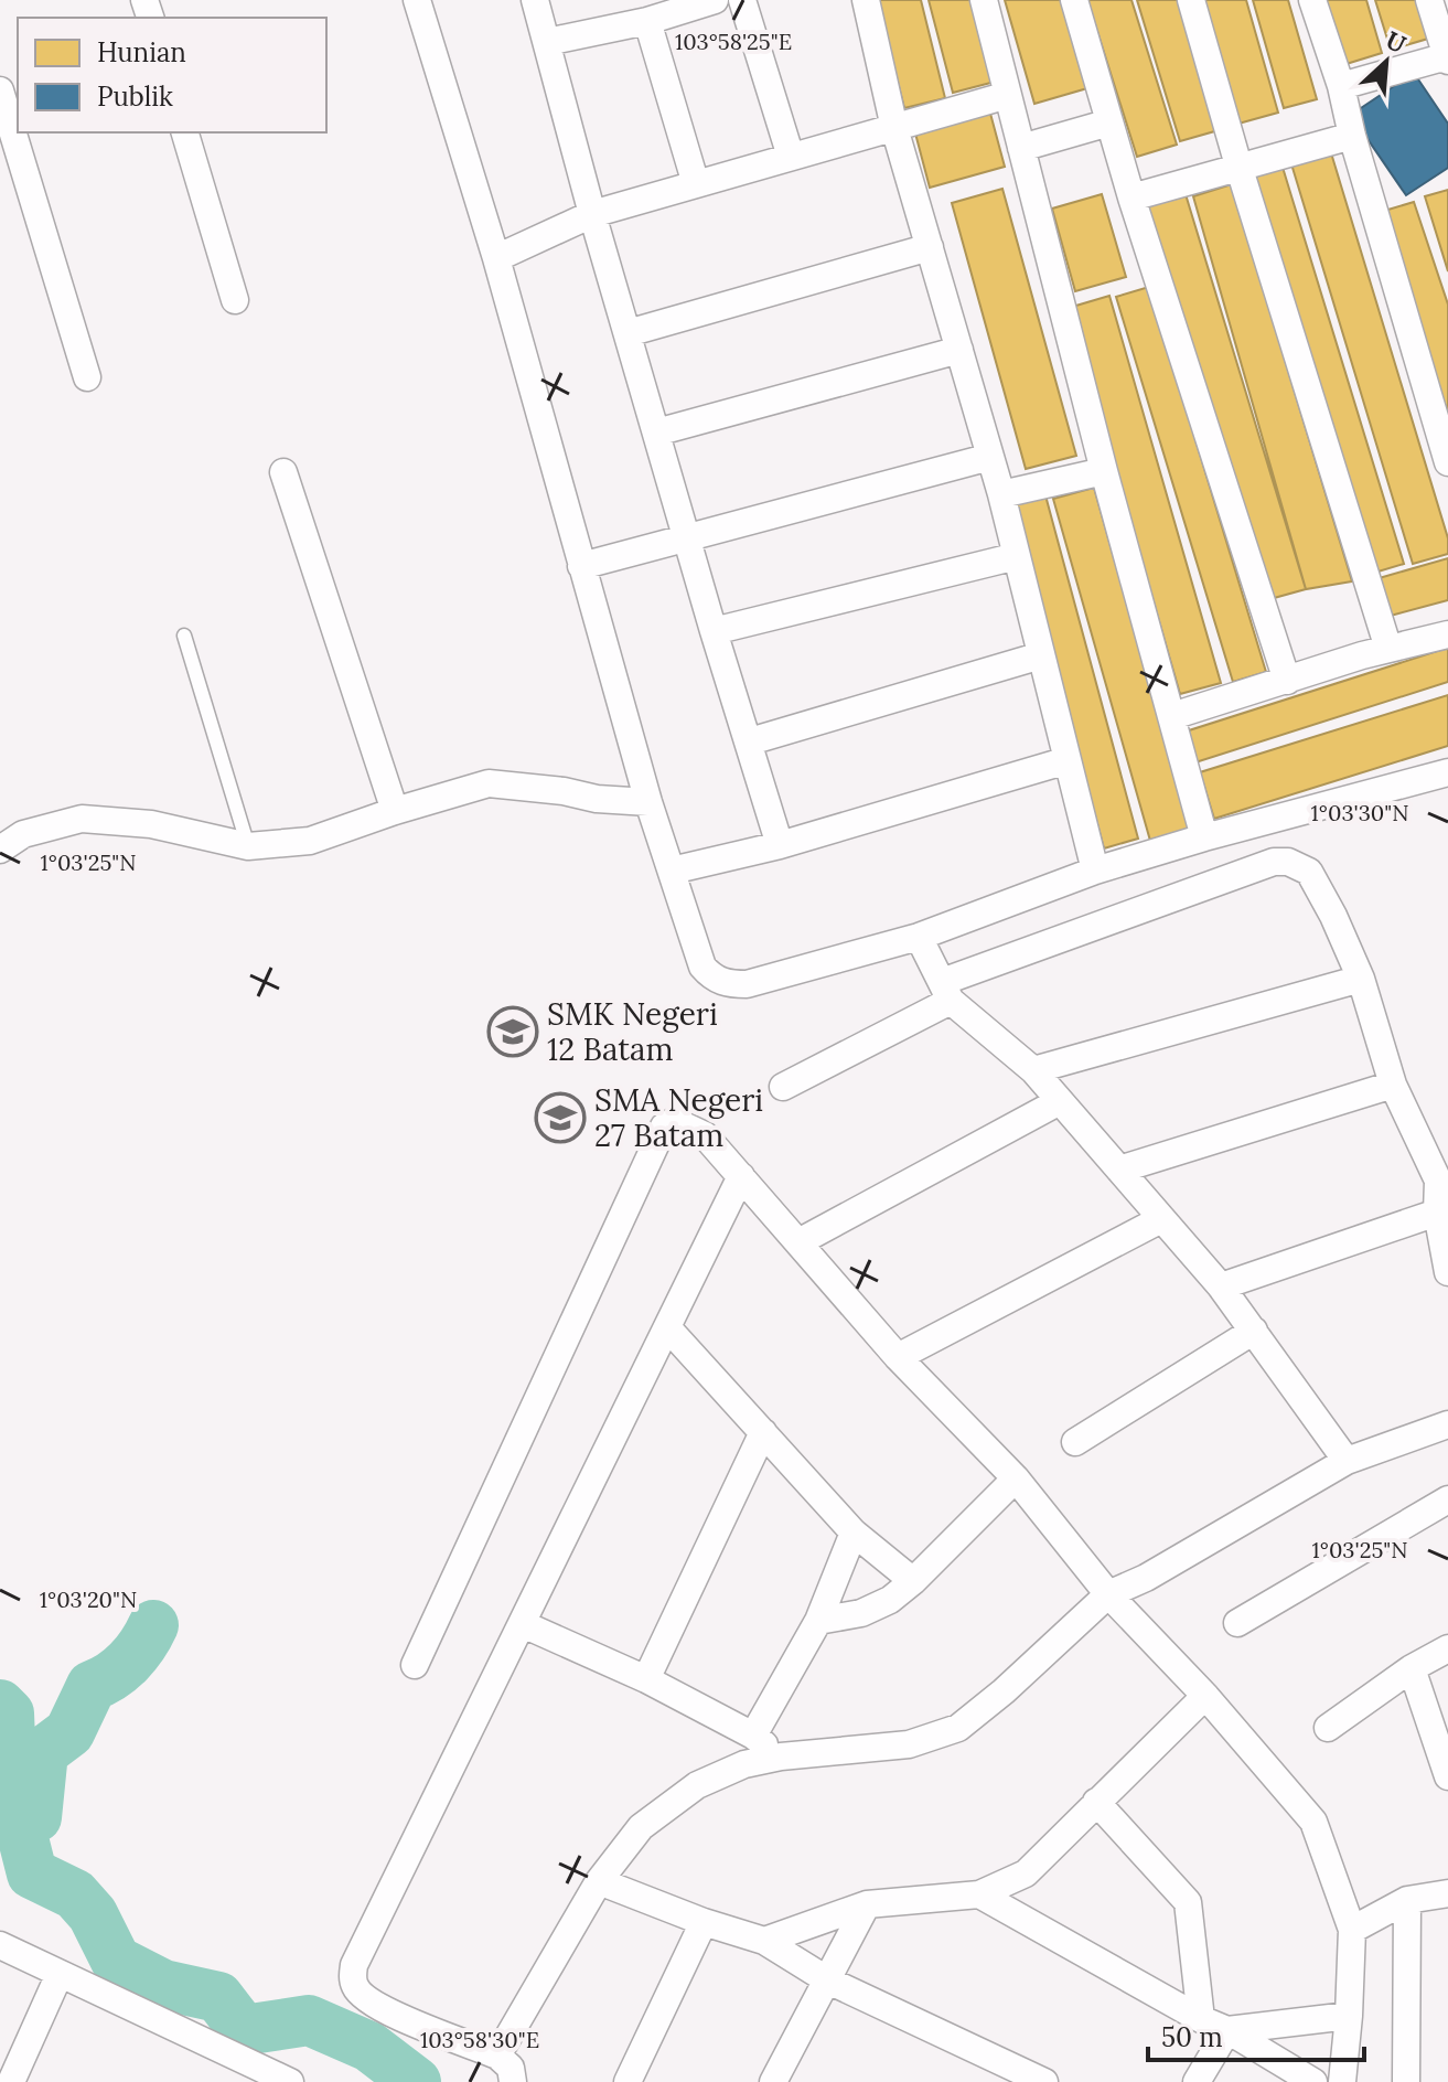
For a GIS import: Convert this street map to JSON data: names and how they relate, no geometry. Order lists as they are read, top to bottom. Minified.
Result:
{"places":{"school or university":["SMK Negeri 12 Batam","SMA Negeri 27 Batam"]},"legend":["Hunian","Publik"],"scale_bar":"50 m","north":"top right","coordinates":["103°58'25\"E","1°03'30\"N","1°03'25\"N","1°03'20\"N","103°58'30\"E"]}
